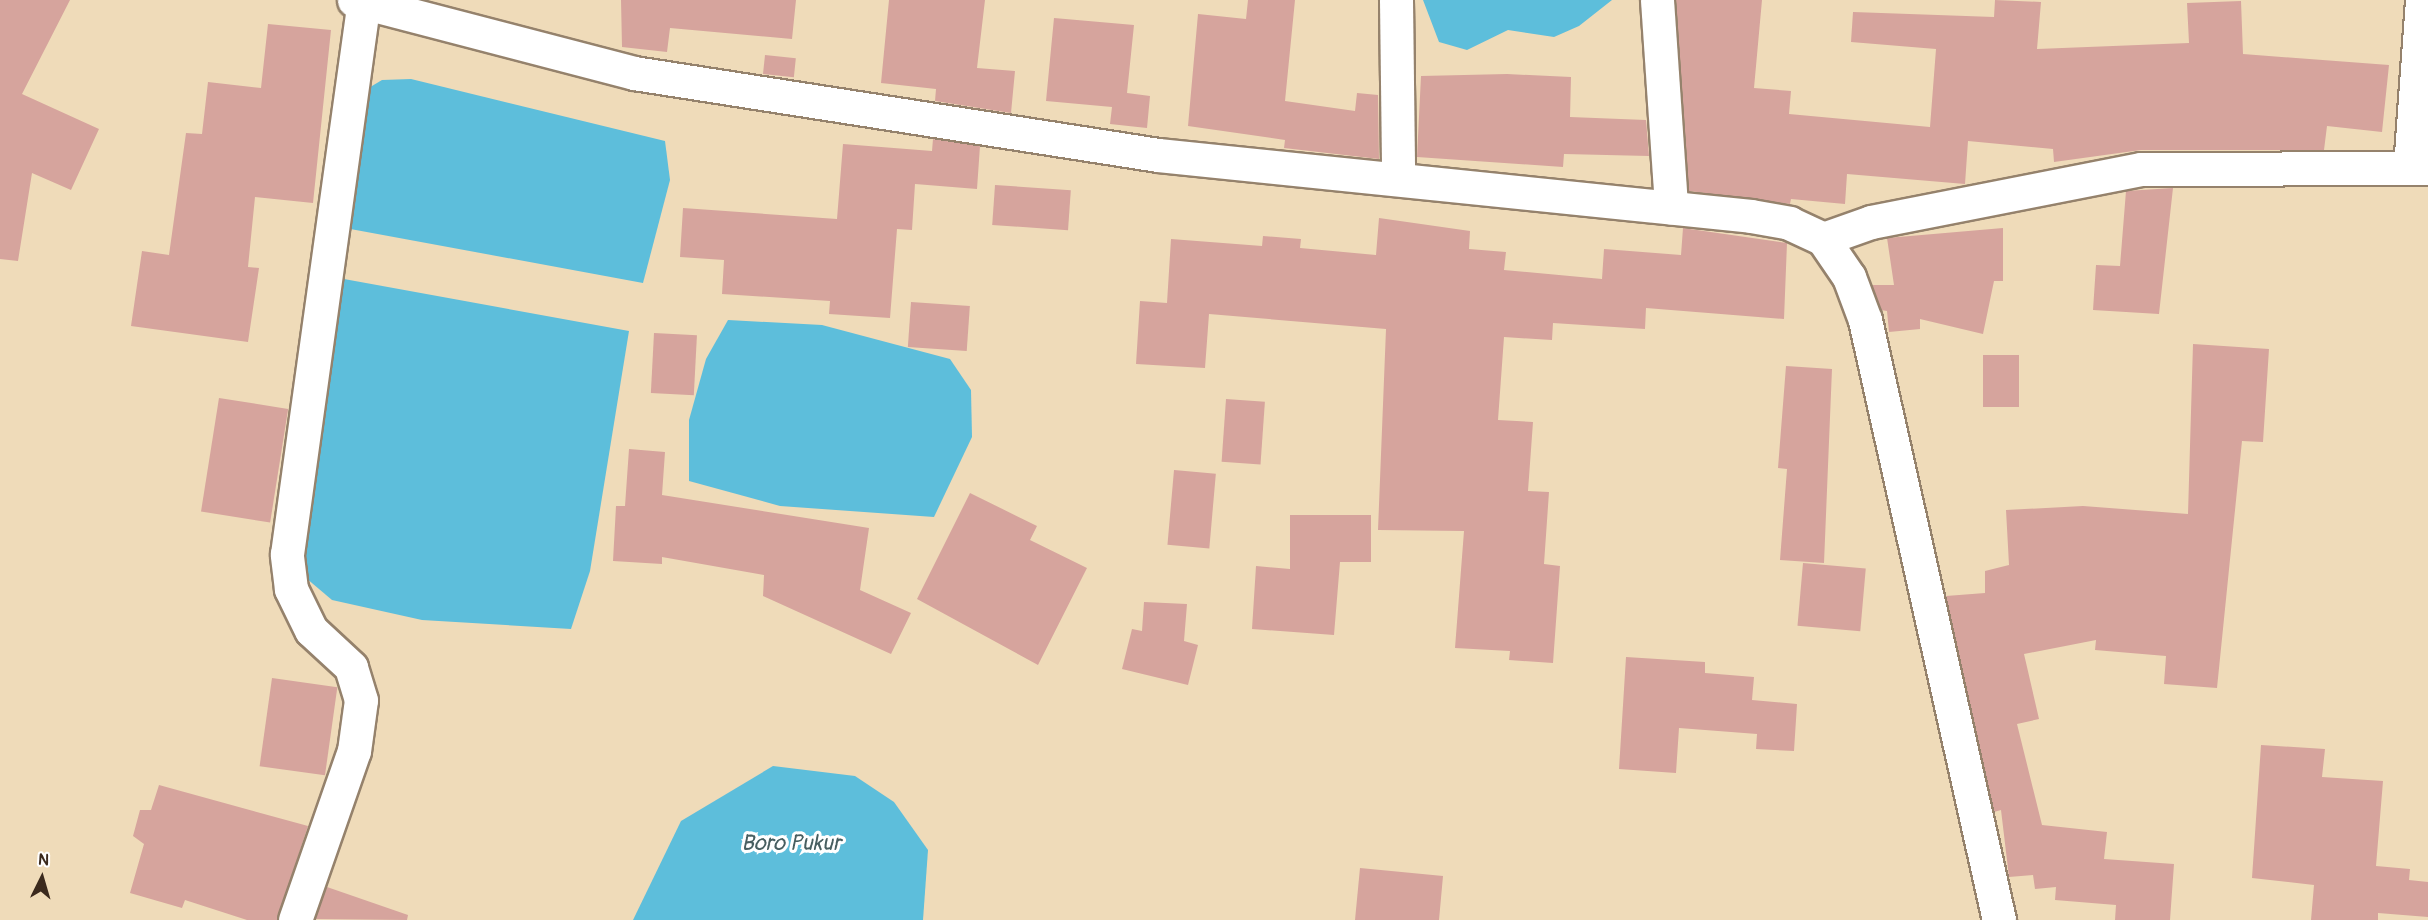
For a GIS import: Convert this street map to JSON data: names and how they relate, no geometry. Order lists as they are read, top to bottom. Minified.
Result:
{"water":["Boro Pukur"],"north":"top"}
